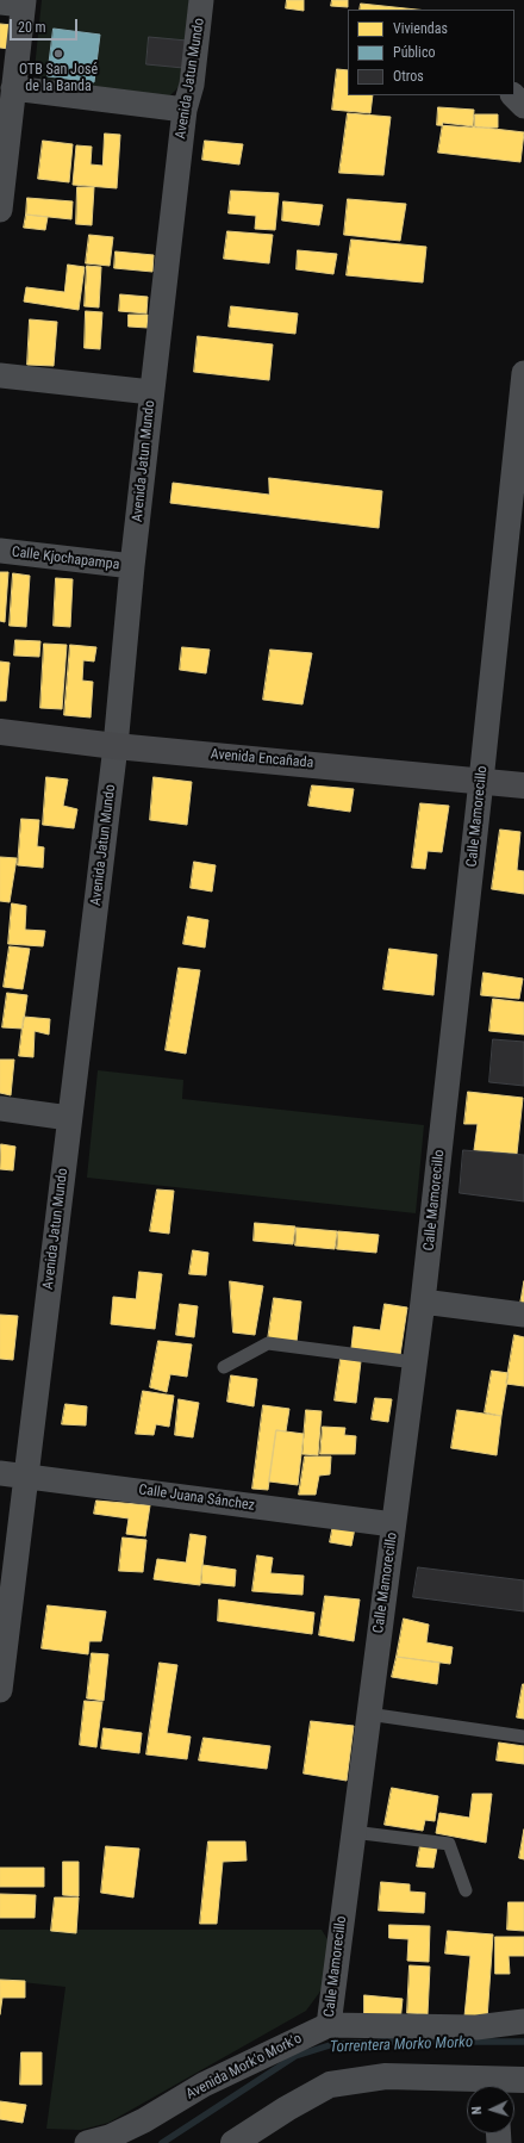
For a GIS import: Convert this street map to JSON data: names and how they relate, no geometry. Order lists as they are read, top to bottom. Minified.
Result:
{"streets":{"main road":["Avenida Encañada"],"street":["Avenida Jatun Mundo","Calle Kjochapampa","Calle Mamorecillo","Calle Juana Sánchez","Avenida Mork'o Mork'o"]},"crossings":[["Avenida Jatun Mundo","Calle Kjochapampa"],["Avenida Jatun Mundo","Avenida Encañada"],["Avenida Jatun Mundo","Calle Juana Sánchez"],["Avenida Encañada","Calle Mamorecillo"],["Calle Mamorecillo","Calle Juana Sánchez"],["Calle Mamorecillo","Avenida Mork'o Mork'o"]],"water":["Torrentera Morko Morko"],"places":["OTB San José de la Banda"],"legend":["Viviendas","Público","Otros"],"scale_bar":"20 m","north":"left"}
